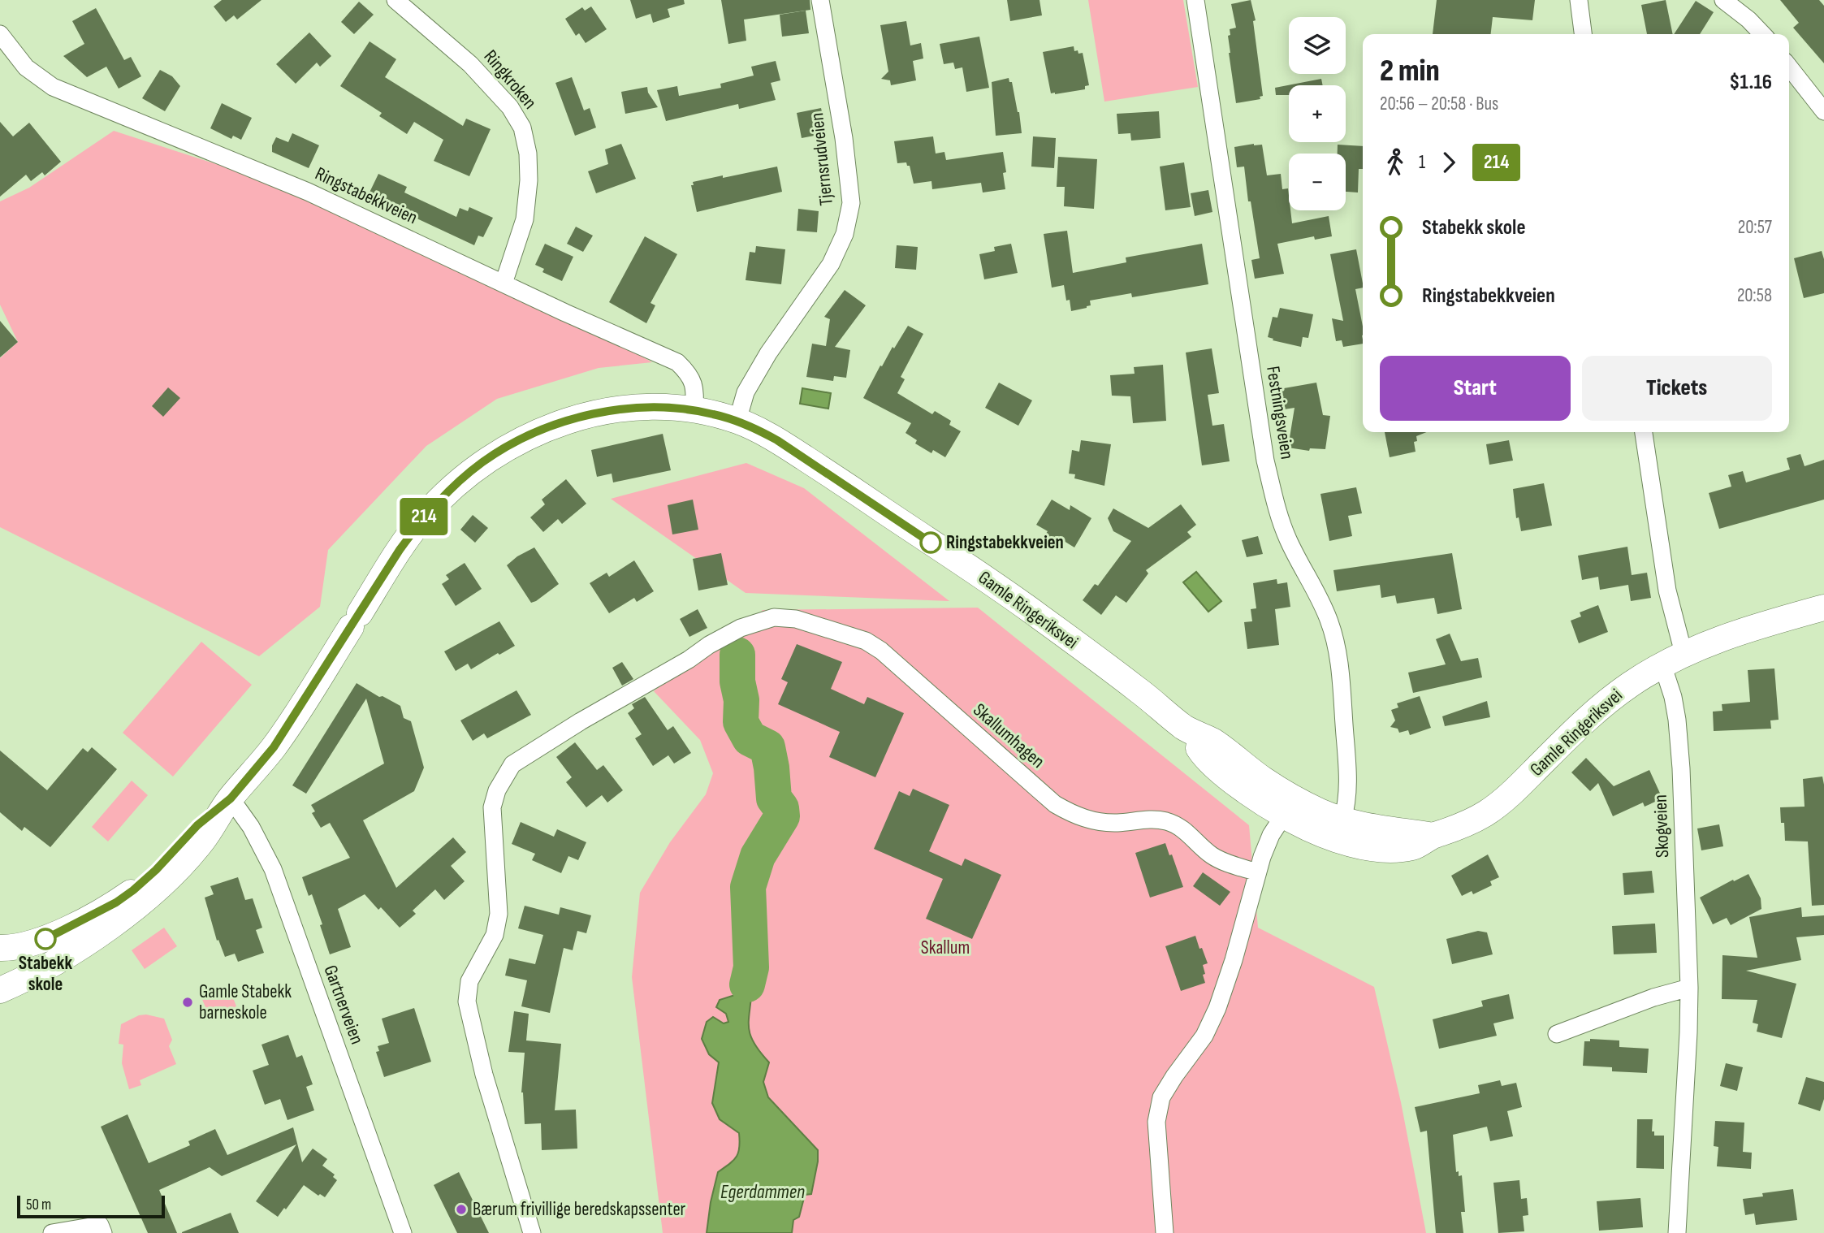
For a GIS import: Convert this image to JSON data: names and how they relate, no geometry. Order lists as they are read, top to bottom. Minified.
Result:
{"streets":{"main road":["Gamle Ringeriksvei"],"street":["Ringkroken","Tjernsrudveien","Ringstabekkveien","Festningsveien","Skallumhagen","Skogveien","Gartnerveien"]},"crossings":[["Ringkroken","Ringstabekkveien"],["Tjernsrudveien","Gamle Ringeriksvei"],["Ringstabekkveien","Gamle Ringeriksvei"],["Festningsveien","Gamle Ringeriksvei"],["Gamle Ringeriksvei","Skogveien"],["Gamle Ringeriksvei","Gartnerveien"]],"water":["Egerdammen"],"parks":["Skallum"],"places":["Ringstabekkveien","Stabekk skole","Gamle Stabekk barneskole","Bærum frivillige beredskapssenter"],"lines":["bus line 214"],"scale_bar":"50 m","page":{"on_map":"214","map_buttons":["+","−"],"heading":["2 min","20:56 – 20:58 · Bus","$1.16"],"legs":["1","214"],"list":[{"name":"Stabekk skole","value":"20:57"},{"name":"Ringstabekkveien","value":"20:58"}],"buttons":["Start","Tickets"],"scale":"50 m"}}
